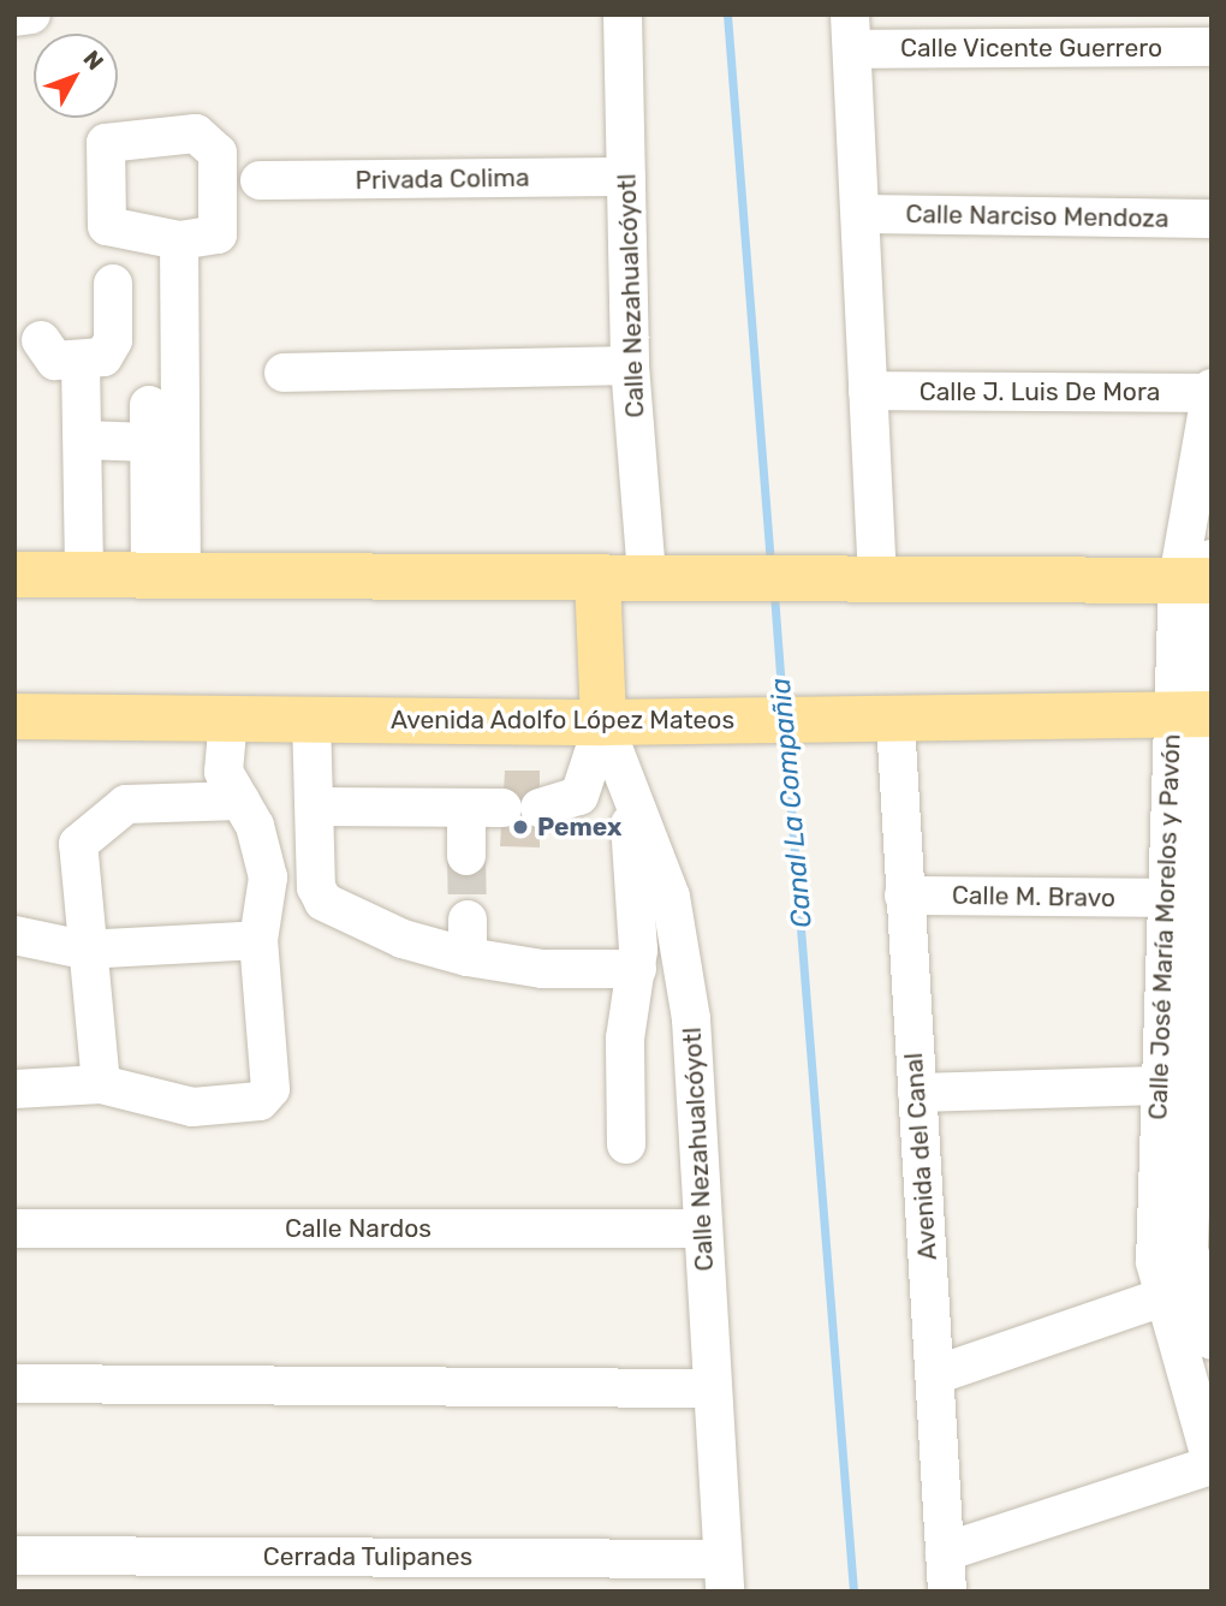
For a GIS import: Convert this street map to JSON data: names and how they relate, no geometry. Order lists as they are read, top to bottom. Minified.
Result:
{"streets":{"main road":["Avenida Adolfo López Mateos"],"street":["Calle Vicente Guerrero","Privada Colima","Calle Narciso Mendoza","Calle Nezahualcóyotl","Calle J. Luis De Mora","Calle M. Bravo","Calle José María Morelos y Pavón","Avenida del Canal","Calle Nardos","Cerrada Tulipanes"]},"crossings":[["Privada Colima","Calle Nezahualcóyotl"],["Calle Nezahualcóyotl","Avenida Adolfo López Mateos"],["Calle Nezahualcóyotl","Calle Nardos"],["Calle Nezahualcóyotl","Cerrada Tulipanes"],["Calle J. Luis De Mora","Calle José María Morelos y Pavón"],["Avenida Adolfo López Mateos","Calle José María Morelos y Pavón"],["Avenida Adolfo López Mateos","Avenida del Canal"],["Calle M. Bravo","Calle José María Morelos y Pavón"],["Calle M. Bravo","Avenida del Canal"]],"water":["Canal La Compañia"],"places":["Pemex"],"north":"top right"}
